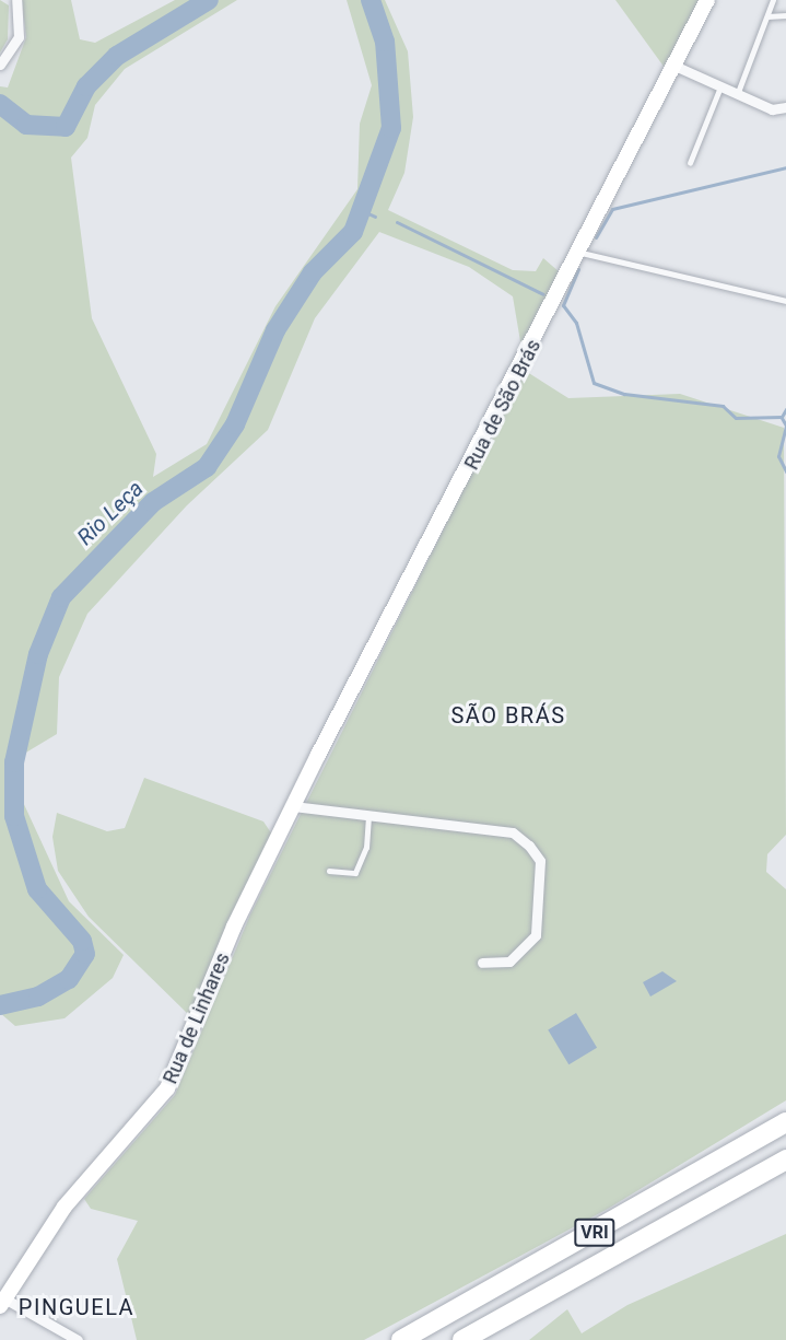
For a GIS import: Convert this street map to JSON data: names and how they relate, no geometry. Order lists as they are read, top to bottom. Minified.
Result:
{"streets":{"highway":["VRI"],"main road":["Rua de São Brás","Rua de Linhares"]},"crossings":[["Rua de São Brás","Rua de Linhares"]],"districts":["SÃO BRÁS","PINGUELA"],"water":["Rio Leça"]}
